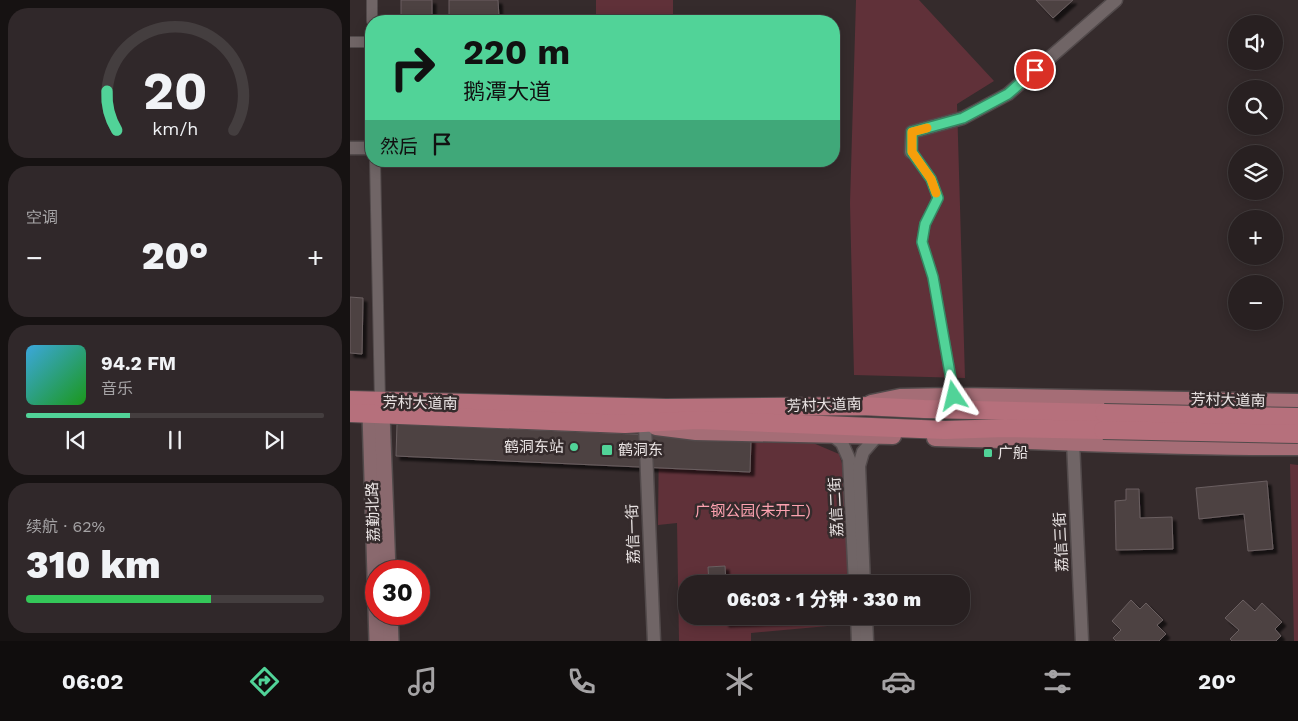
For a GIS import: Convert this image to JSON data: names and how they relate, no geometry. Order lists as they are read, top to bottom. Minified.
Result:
{"streets":{"highway":["芳村大道南"],"main road":["荔勤北路"],"street":["荔信二街","荔信一街","荔信三街"]},"crossings":[["芳村大道南","荔信二街"],["芳村大道南","荔勤北路"],["芳村大道南","荔信一街"],["芳村大道南","荔信三街"]],"parks":["广钢公园(未开工)"],"places":{"other":["鹤洞东站"],"transit":["鹤洞东","广船"]},"page":{"map_buttons":["+","−"],"turn":["220 m","鹅潭大道"],"then":"然后","tile":["空调",["续航 · 62%","310 km"]],"heat":["−","20°","+"],"song":["94.2 FM","音乐"],"limit":"30","trip":"06:03 · 1 分钟 · 330 m","tabs":["06:02","20°"],"gauge":["20","km/h"]}}
